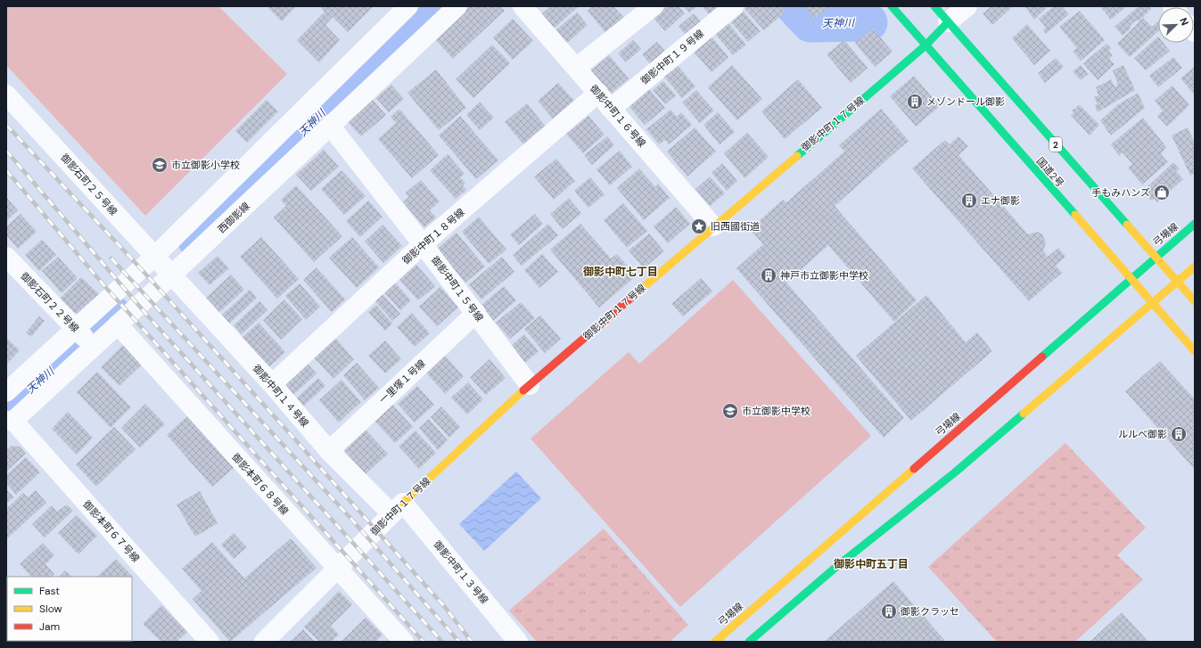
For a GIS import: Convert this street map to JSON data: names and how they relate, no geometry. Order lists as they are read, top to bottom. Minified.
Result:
{"streets":{"main road":["御影中町１７号線","2","国道2号","弓場線"],"street":["御影中町１９号線","御影中町１６号線","御影石町２５号線","西御影線","御影中町１８号線","御影中町１５号線","御影石町２２号線","一里塚１号線","御影中町１４号線","御影本町６８号線","御影本町６７号線","御影中町１３号線"]},"crossings":[["御影中町１９号線","御影中町１６号線"],["御影中町１６号線","御影中町１７号線"],["御影中町１６号線","御影中町１８号線"],["御影中町１７号線","2"],["御影中町１７号線","国道2号"],["御影中町１７号線","御影中町１５号線"],["御影中町１７号線","御影中町１４号線"],["御影中町１７号線","御影本町６８号線"],["御影中町１７号線","御影中町１３号線"],["2","弓場線"],["国道2号","弓場線"],["御影石町２５号線","西御影線"],["御影石町２５号線","御影中町１４号線"],["西御影線","御影中町１５号線"],["西御影線","御影石町２２号線"],["西御影線","御影中町１４号線"],["西御影線","御影本町６８号線"],["西御影線","御影本町６７号線"],["御影中町１８号線","御影中町１５号線"],["御影中町１８号線","御影中町１４号線"],["御影中町１５号線","一里塚１号線"],["一里塚１号線","御影中町１４号線"],["御影中町１４号線","御影中町１３号線"]],"districts":["御影中町七丁目","御影中町五丁目"],"water":["天神川"],"places":{"building":["メゾンドール御影","エナ御影","神戸市立御影中学校","ルルベ御影","御影クラッセ"],"school or university":["市立御影小学校","市立御影中学校"],"shop":["手もみハンズ"],"place":["旧西國街道"]},"legend":["Fast","Slow","Jam"],"north":"top right"}
